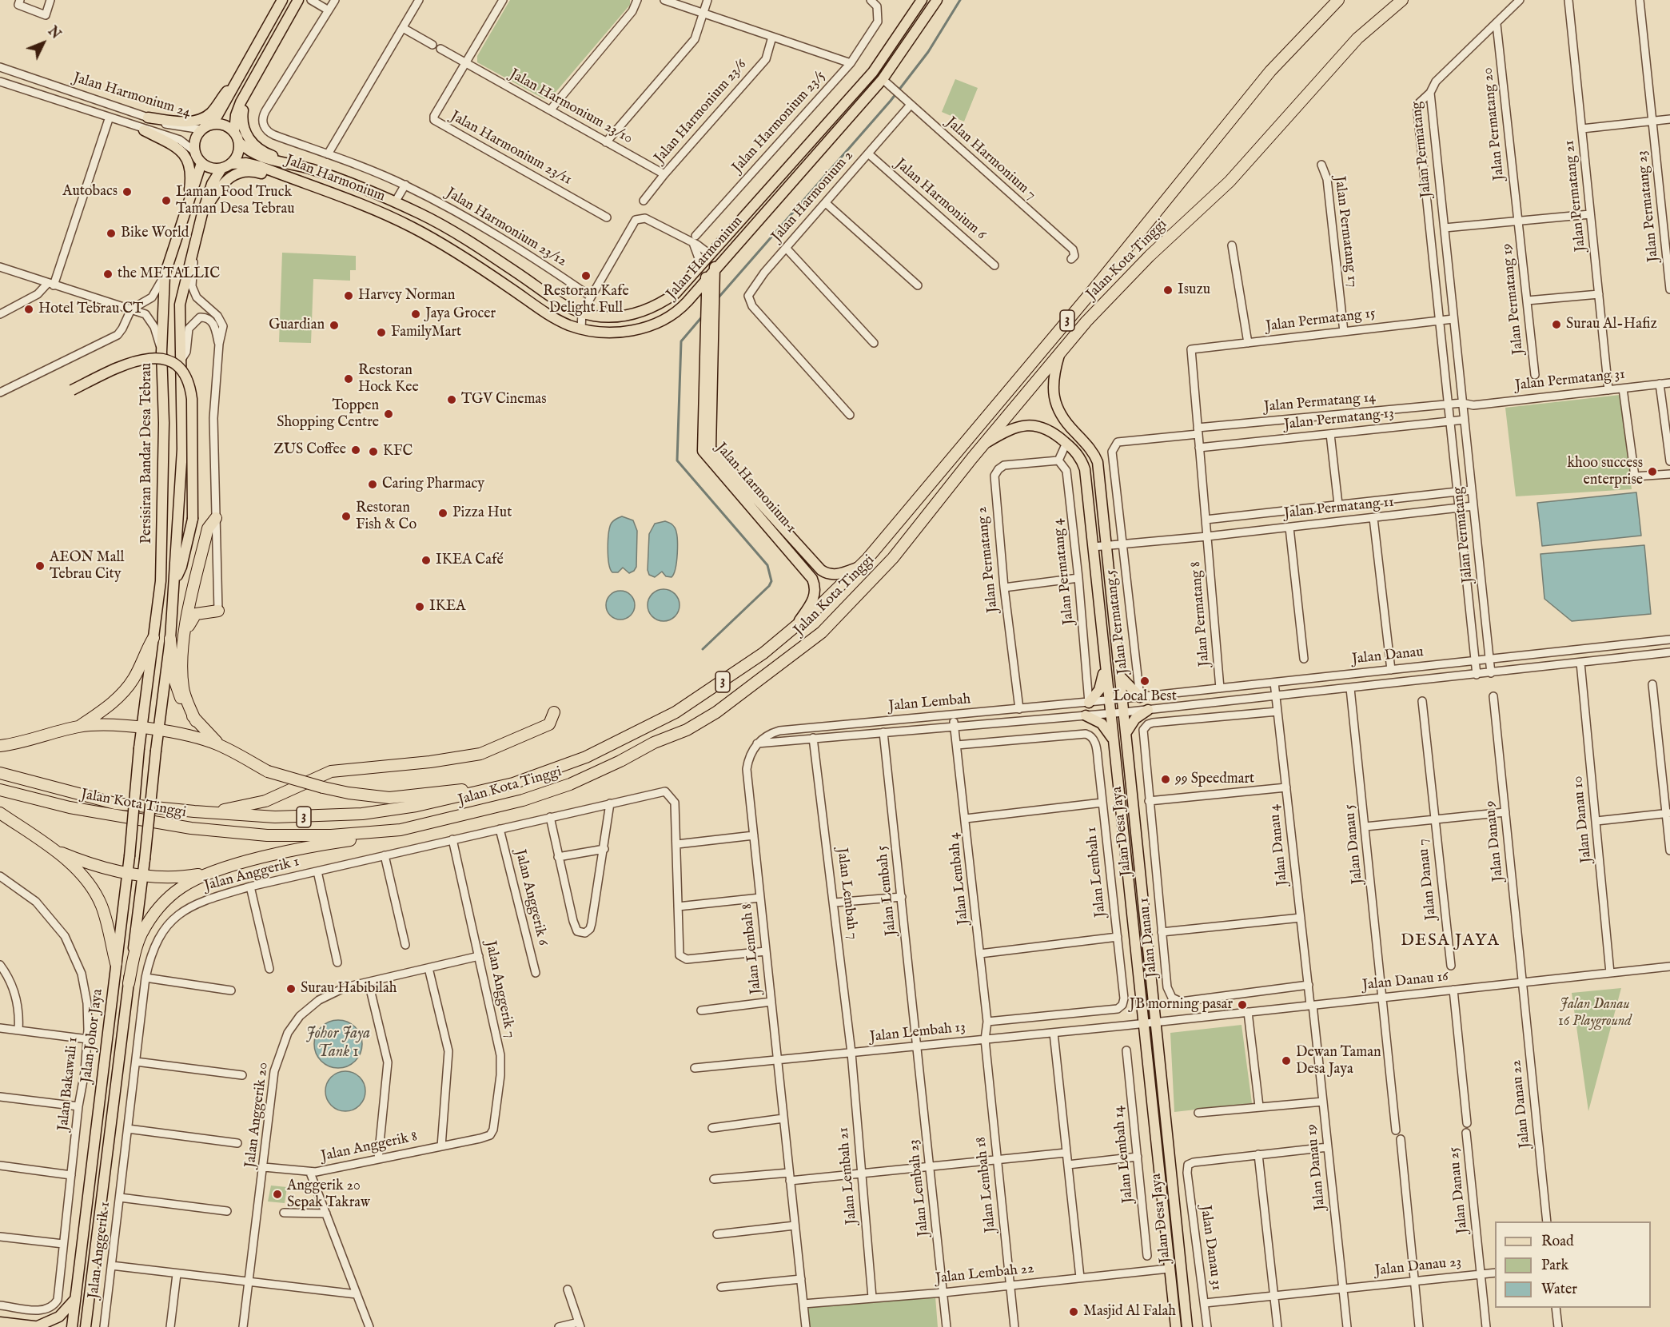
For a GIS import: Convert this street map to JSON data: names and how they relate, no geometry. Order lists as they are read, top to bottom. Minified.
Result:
{"streets":{"highway":["Jalan Kota Tinggi","3"],"main road":["Jalan Harmonium","Persisiran Bandar Desa Tebrau","Jalan Harmonium 1","Jalan Desa Jaya","Jalan Johor Jaya"],"street":["Jalan Harmonium 24","Jalan Harmonium 23/10","Jalan Harmonium 23/6","Jalan Harmonium 23/5","Jalan Permatang 20","Jalan Harmonium 23/11","Jalan Permatang","Jalan Harmonium 7","Jalan Permatang 21","Jalan Harmonium 2","Jalan Harmonium 6","Jalan Permatang 23","Jalan Harmonium 23/12","Jalan Permatang 17","Jalan Permatang 19","Jalan Permatang 15","Jalan Permatang 31","Jalan Permatang 14","Jalan Permatang 13","Jalan Permatang 11","Jalan Permatang 2","Jalan Permatang 4","Jalan Permatang 8","Jalan Permatang 5","Jalan Danau","Jalan Lembah","Jalan Danau 10","Jalan Danau 9","Jalan Danau 5","Jalan Danau 4","Jalan Lembah 1","Jalan Anggerik 1","Jalan Lembah 4","Jalan Danau 7","Jalan Lembah 5","Jalan Lembah 7","Jalan Anggerik 6","Jalan Danau 1","Jalan Lembah 8","Jalan Danau 16","Jalan Anggerik 7","Jalan Lembah 13","Jalan Bakawali 1","Jalan Danau 22","Jalan Anggerik 20","Jalan Anggerik 8","Jalan Lembah 14","Jalan Danau 19","Jalan Lembah 21","Jalan Lembah 18","Jalan Lembah 23","Jalan Danau 25","Jalan Danau 31","Jalan Danau 23","Jalan Lembah 22"]},"crossings":[["Jalan Harmonium 24","Jalan Harmonium"],["Jalan Harmonium 24","Persisiran Bandar Desa Tebrau"],["Jalan Harmonium 23/10","Jalan Harmonium 23/6"],["Jalan Harmonium 23/10","Jalan Harmonium 23/11"],["Jalan Permatang 20","Jalan Permatang 19"],["Jalan Permatang","Jalan Permatang 15"],["Jalan Permatang","Jalan Permatang 14"],["Jalan Permatang","Jalan Permatang 13"],["Jalan Permatang","Jalan Permatang 11"],["Jalan Permatang","Jalan Danau"],["Jalan Harmonium 7","Jalan Harmonium"],["Jalan Harmonium 7","Jalan Harmonium 2"],["Jalan Harmonium","Persisiran Bandar Desa Tebrau"],["Jalan Harmonium","Jalan Harmonium 1"],["Jalan Permatang 21","Jalan Permatang 31"],["Jalan Harmonium 2","Jalan Harmonium 6"],["Jalan Permatang 17","Jalan Permatang 15"],["Jalan Kota Tinggi","Jalan Harmonium 1"],["Jalan Kota Tinggi","Jalan Desa Jaya"],["Jalan Permatang 15","Jalan Permatang 8"],["Jalan Permatang 31","Jalan Permatang 14"],["Jalan Permatang 14","Jalan Permatang 8"],["Jalan Permatang 14","Jalan Permatang 5"],["Jalan Permatang 13","Jalan Permatang 8"],["Persisiran Bandar Desa Tebrau","Jalan Johor Jaya"],["Jalan Permatang 11","Jalan Permatang 8"],["Jalan Permatang 11","Jalan Permatang 5"],["Jalan Permatang 11","Jalan Desa Jaya"],["Jalan Permatang 2","Jalan Permatang 4"],["Jalan Permatang 2","Jalan Lembah"],["Jalan Permatang 4","Jalan Lembah"],["Jalan Permatang 8","Jalan Danau"],["Jalan Permatang 5","Jalan Danau"],["Jalan Danau","Jalan Lembah"],["Jalan Danau","Jalan Danau 10"],["Jalan Danau","Jalan Desa Jaya"],["Jalan Danau","Jalan Danau 5"],["Jalan Danau","Jalan Danau 4"],["Jalan Lembah","Jalan Desa Jaya"],["Jalan Lembah","Jalan Lembah 4"],["Jalan Lembah","Jalan Lembah 5"],["Jalan Lembah","Jalan Lembah 7"],["Jalan Danau 10","Jalan Danau 16"],["Jalan Desa Jaya","Jalan Danau 16"],["Jalan Desa Jaya","Jalan Lembah 13"],["Jalan Desa Jaya","Jalan Lembah 22"],["Jalan Danau 9","Jalan Danau 16"],["Jalan Danau 9","Jalan Danau 22"],["Jalan Danau 5","Jalan Danau 16"],["Jalan Danau 4","Jalan Danau 1"],["Jalan Danau 4","Jalan Danau 16"],["Jalan Danau 4","Jalan Danau 19"],["Jalan Lembah 1","Jalan Lembah 4"],["Jalan Anggerik 1","Jalan Anggerik 6"],["Jalan Anggerik 1","Jalan Anggerik 7"],["Jalan Lembah 4","Jalan Lembah 13"],["Jalan Lembah 4","Jalan Lembah 18"],["Jalan Lembah 5","Jalan Lembah 13"],["Jalan Lembah 5","Jalan Lembah 23"],["Jalan Lembah 7","Jalan Lembah 13"],["Jalan Lembah 7","Jalan Lembah 21"],["Jalan Lembah 8","Jalan Lembah 13"],["Jalan Danau 16","Jalan Lembah 13"],["Jalan Danau 16","Jalan Danau 22"],["Jalan Danau 16","Jalan Danau 19"],["Jalan Anggerik 7","Jalan Anggerik 20"],["Jalan Anggerik 7","Jalan Anggerik 8"],["Jalan Lembah 13","Jalan Lembah 21"],["Jalan Lembah 13","Jalan Lembah 18"],["Jalan Lembah 13","Jalan Lembah 23"],["Jalan Anggerik 20","Jalan Anggerik 8"],["Jalan Danau 19","Jalan Danau 23"],["Jalan Lembah 21","Jalan Lembah 22"],["Jalan Lembah 18","Jalan Lembah 22"],["Jalan Lembah 23","Jalan Lembah 22"],["Jalan Danau 25","Jalan Danau 23"],["Jalan Danau 31","Jalan Danau 23"]],"districts":["DESA JAYA"],"water":["Johor Jaya Tank 1"],"parks":["Jalan Danau 16 Playground"],"places":["Autobacs","Laman Food Truck Taman Desa Tebrau","Bike World","the METALLIC","Restoran Kafe Delight Full","Isuzu","Harvey Norman","Hotel Tebrau CT","Jaya Grocer","Surau Al-Hafiz","Guardian","FamilyMart","Restoran Hock Kee","TGV Cinemas","Toppen Shopping Centre","ZUS Coffee","KFC","khoo success enterprise","Caring Pharmacy","Pizza Hut","Restoran Fish & Co","IKEA Café","AEON Mall Tebrau City","IKEA","Local Best","99 Speedmart","Surau Habibilah","JB morning pasar","Dewan Taman Desa Jaya","Anggerik 20 Sepak Takraw","Masjid Al Falah"],"legend":["Road","Park","Water"],"north":"top right"}
